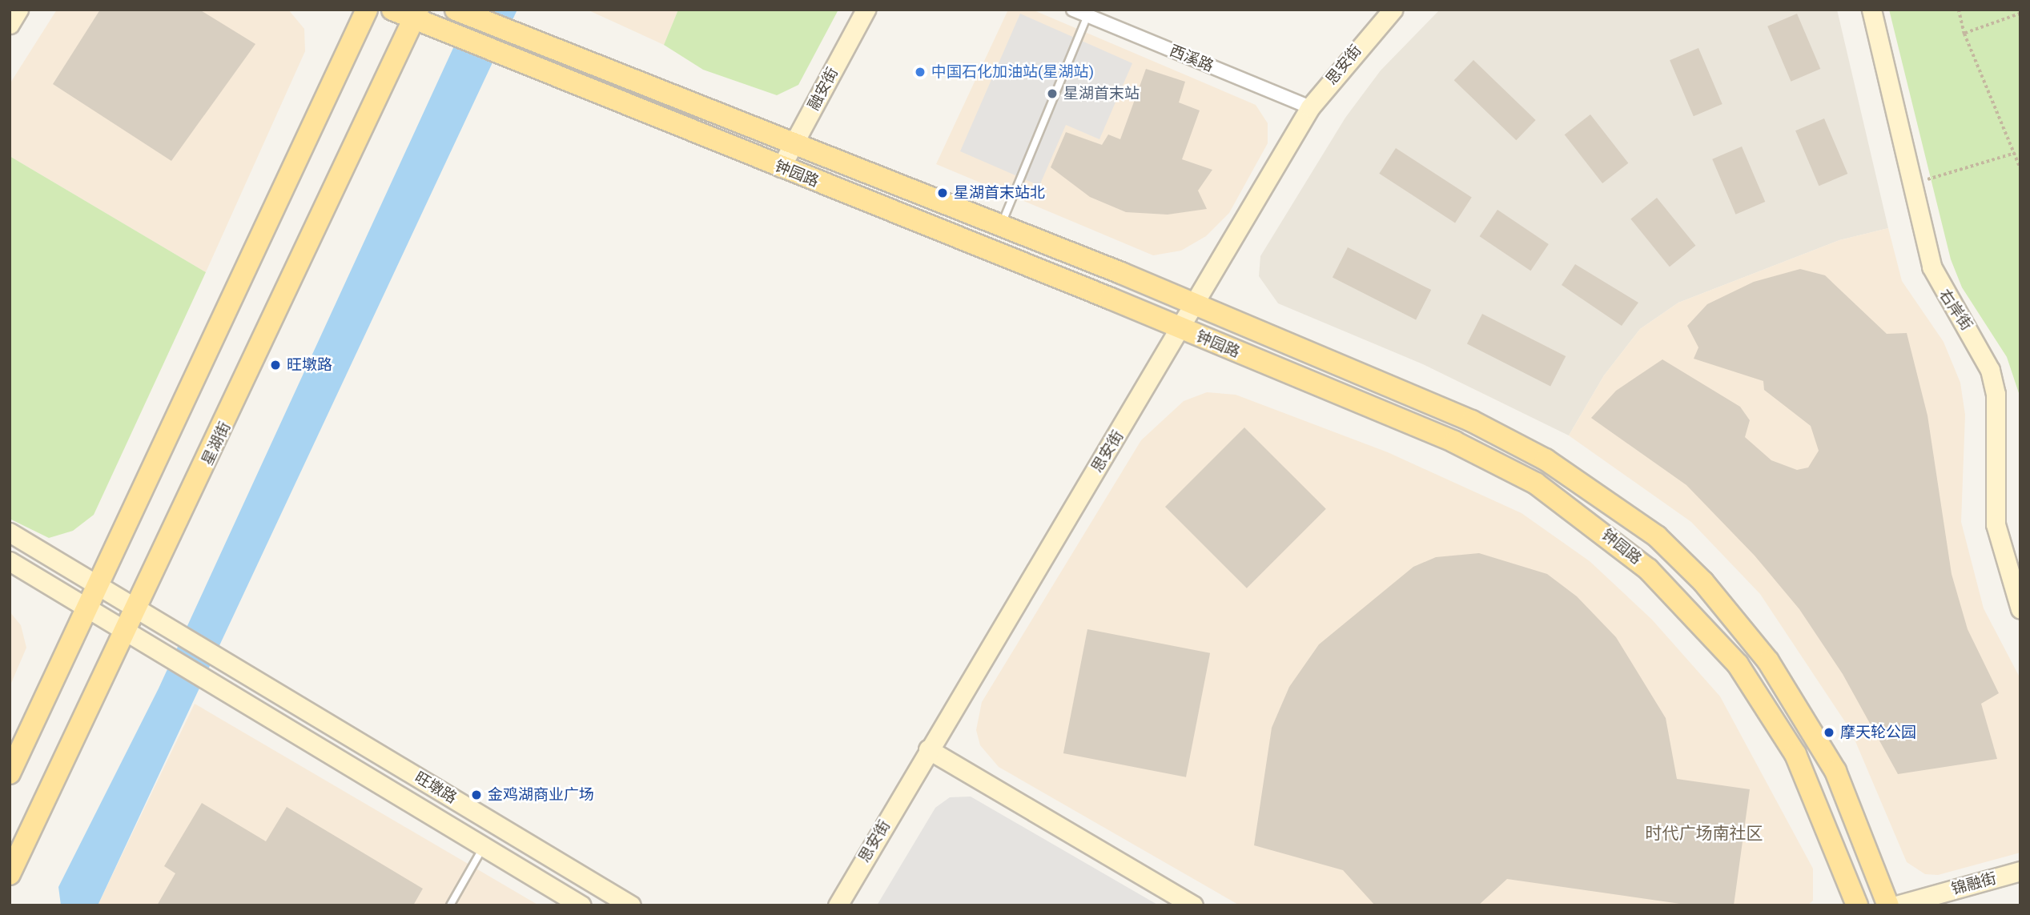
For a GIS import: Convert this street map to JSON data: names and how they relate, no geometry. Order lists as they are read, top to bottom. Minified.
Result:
{"streets":{"main road":["钟园路","星湖街"],"street":["西溪路","思安街","融安街","右岸街","旺墩路","锦融街"]},"crossings":[["西溪路","思安街"],["思安街","钟园路"],["融安街","钟园路"],["钟园路","星湖街"],["星湖街","旺墩路"]],"districts":["时代广场南社区"],"places":["中国石化加油站(星湖站)","星湖首末站","星湖首末站北","旺墩路","摩天轮公园","金鸡湖商业广场"]}
